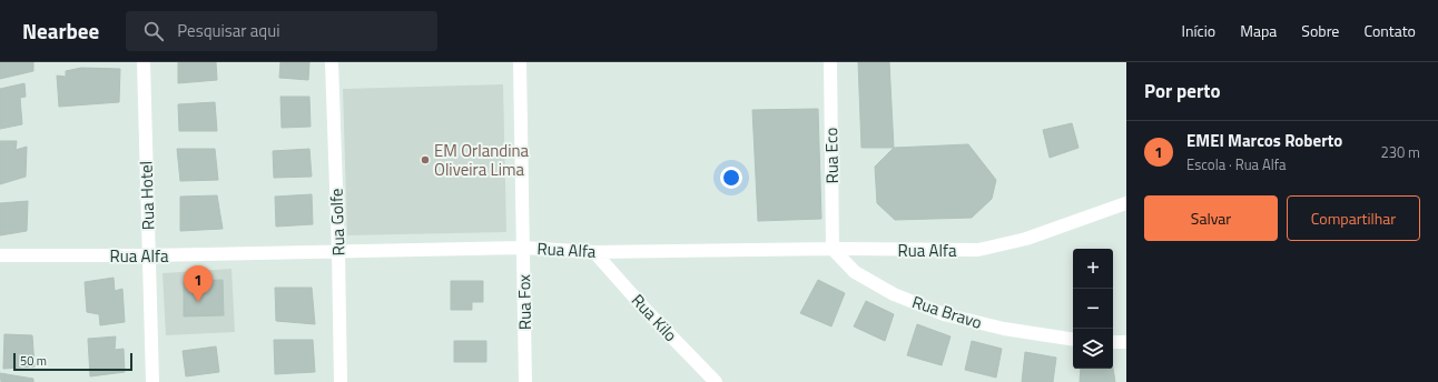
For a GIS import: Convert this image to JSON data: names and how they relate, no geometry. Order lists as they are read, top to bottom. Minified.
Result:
{"streets":{"street":["Rua Eco","Rua Hotel","Rua Golfe","Rua Alfa","Rua Fox","Rua Bravo","Rua Kilo"]},"crossings":[["Rua Eco","Rua Alfa"],["Rua Eco","Rua Bravo"],["Rua Hotel","Rua Alfa"],["Rua Golfe","Rua Alfa"],["Rua Alfa","Rua Fox"],["Rua Alfa","Rua Bravo"],["Rua Alfa","Rua Kilo"]],"places":["EM Orlandina Oliveira Lima"],"scale_bar":"50 m","page":{"header":"Nearbee","search":"Pesquisar aqui","nav":["Início","Mapa","Sobre","Contato"],"heading":"Por perto","list":[{"mark":"1","name":"EMEI Marcos Roberto","note":"Escola · Rua Alfa","value":"230 m"}],"buttons":["Salvar","Compartilhar"],"map_buttons":["+","−"],"pins":"1","scale":"50 m"}}
